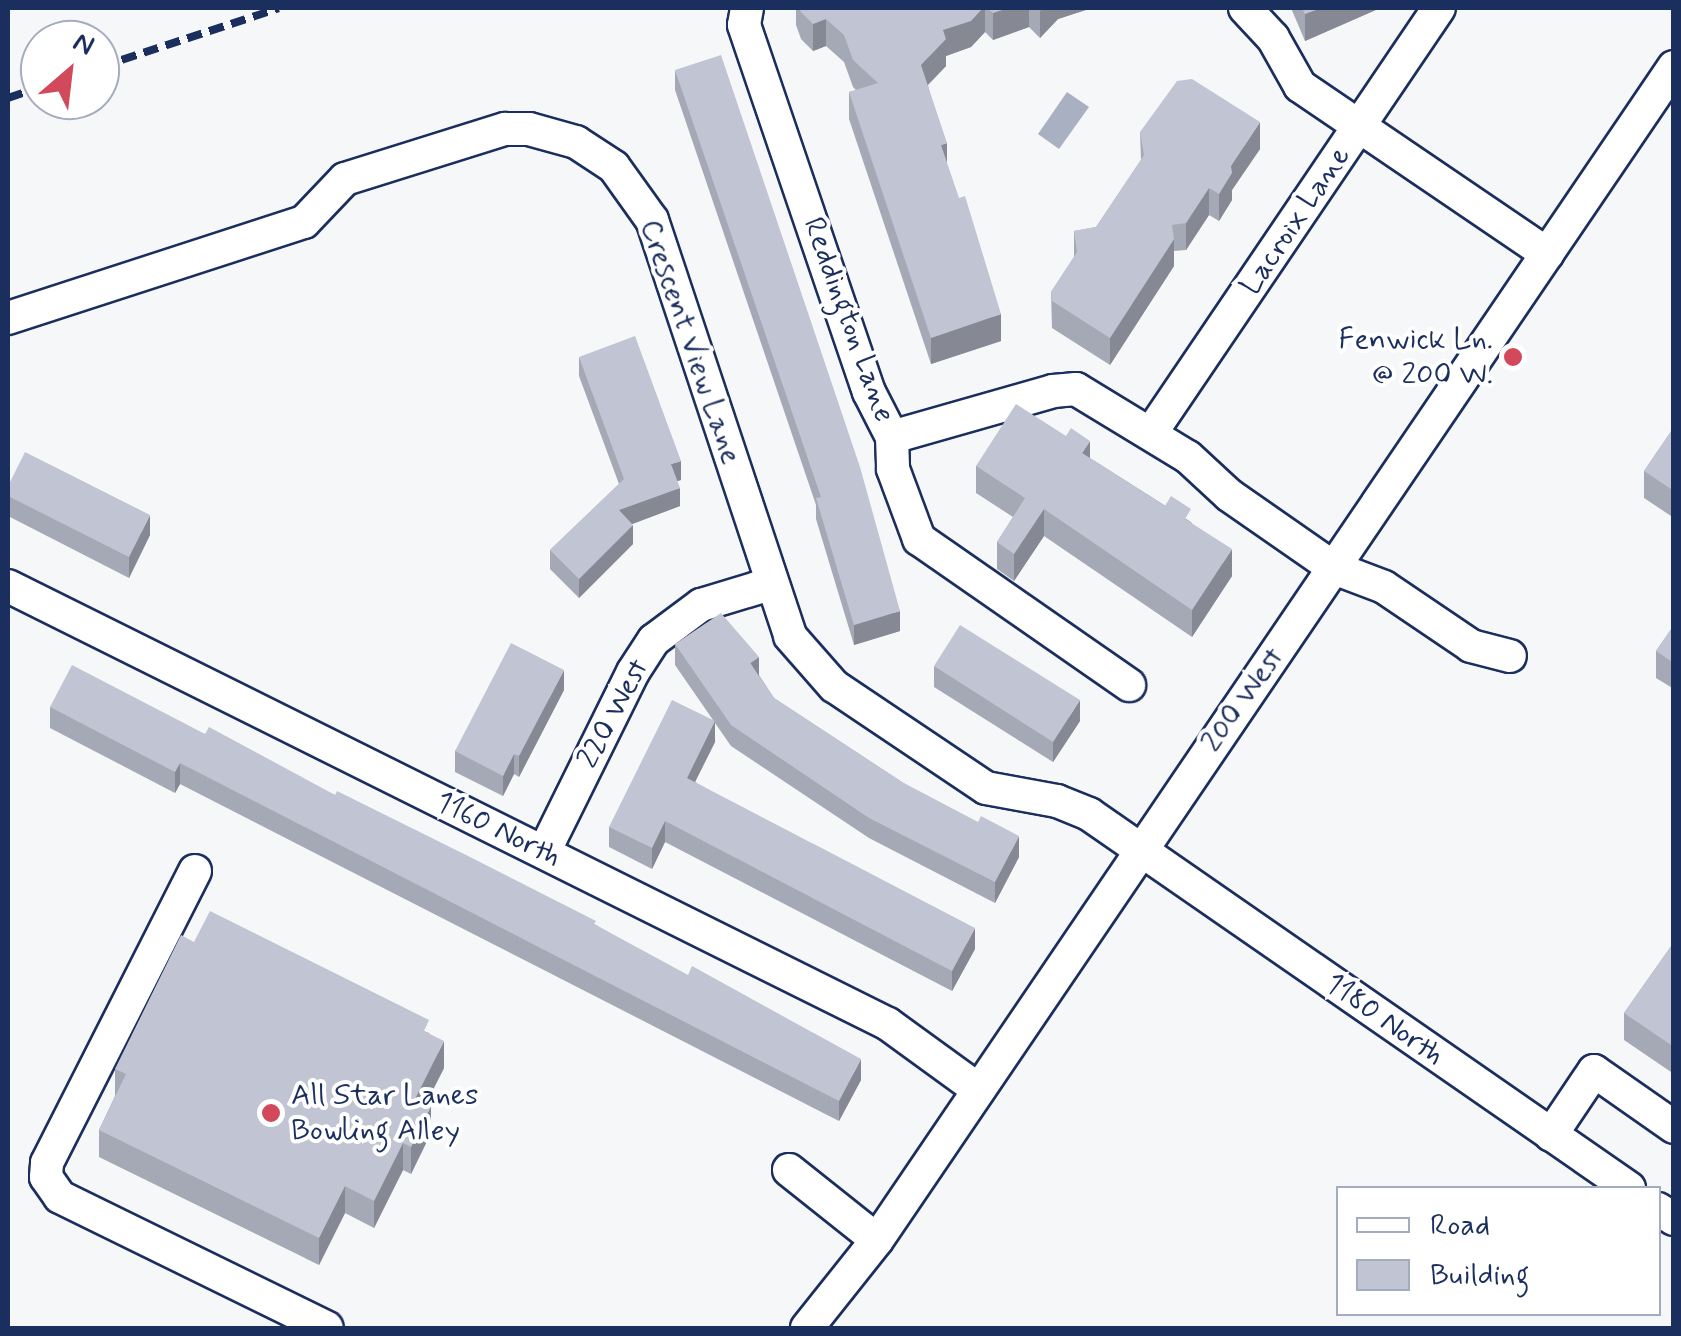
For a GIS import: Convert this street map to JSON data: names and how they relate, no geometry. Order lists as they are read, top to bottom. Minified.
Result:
{"streets":{"street":["Lacroix Lane","Reddington Lane","Crescent View Lane","200 West","220 West","1160 North","1180 North"]},"crossings":[["Lacroix Lane","Reddington Lane"],["Reddington Lane","200 West"],["Crescent View Lane","200 West"],["Crescent View Lane","220 West"],["Crescent View Lane","1180 North"],["200 West","1160 North"],["200 West","1180 North"],["220 West","1160 North"]],"places":["Fenwick Ln. @ 200 W.","All Star Lanes Bowling Alley"],"legend":["Road","Building"],"north":"top right"}
